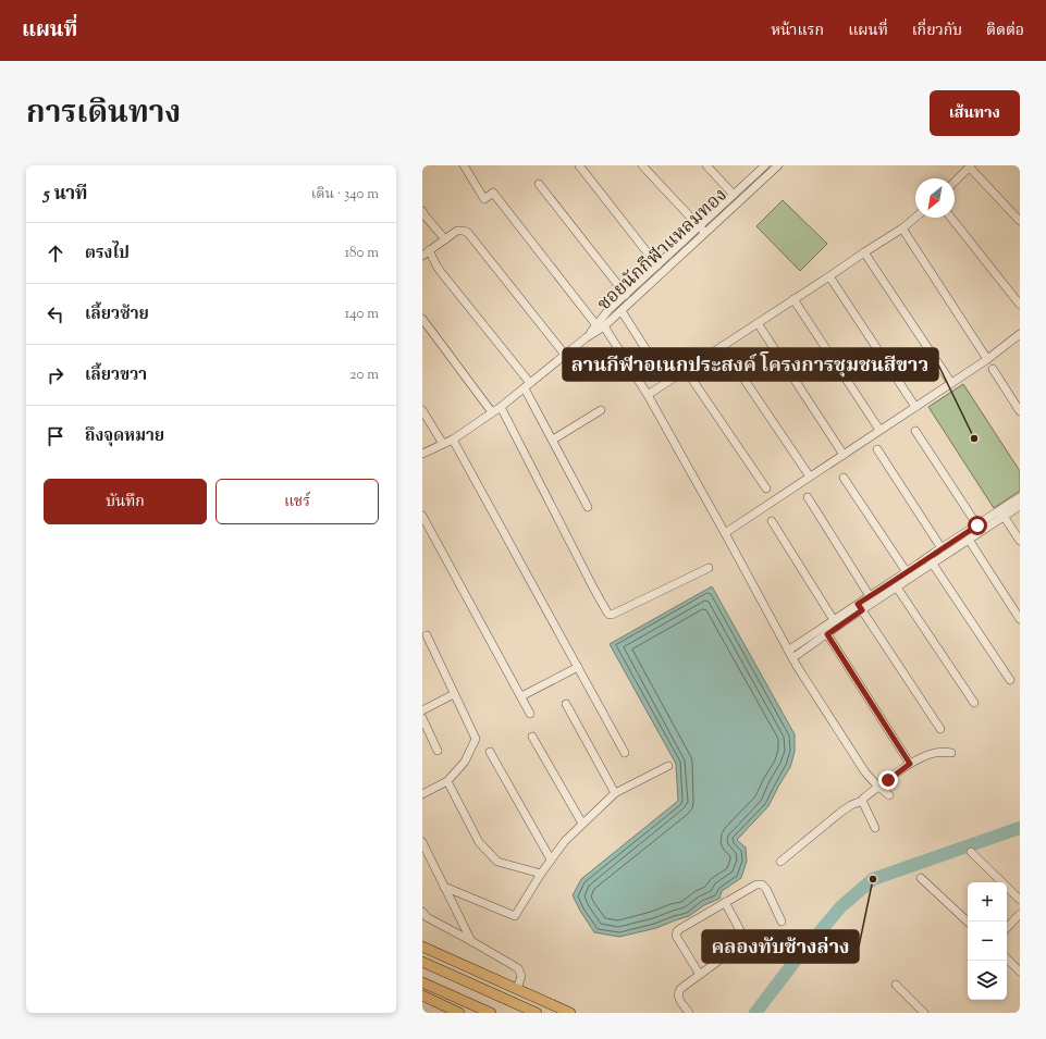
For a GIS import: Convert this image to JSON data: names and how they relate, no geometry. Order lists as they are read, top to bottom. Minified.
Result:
{"streets":{"street":["ซอยนักกีฬาแหลมทอง"]},"places":["ลานกีฬาอเนกประสงค์ โครงการชุมชนสีขาว","คลองทับช้างล่าง"],"north":"bottom left","page":{"header":"แผนที่","nav":["หน้าแรก","แผนที่","เกี่ยวกับ","ติดต่อ"],"title":"การเดินทาง","buttons":["เส้นทาง",["บันทึก","แชร์"]],"heading":["5 นาที","เดิน · 340 m"],"list":[["ตรงไป","180 m"],["เลี้ยวซ้าย","140 m"],["เลี้ยวขวา","20 m"],"ถึงจุดหมาย"],"map_buttons":["+","−"]}}
